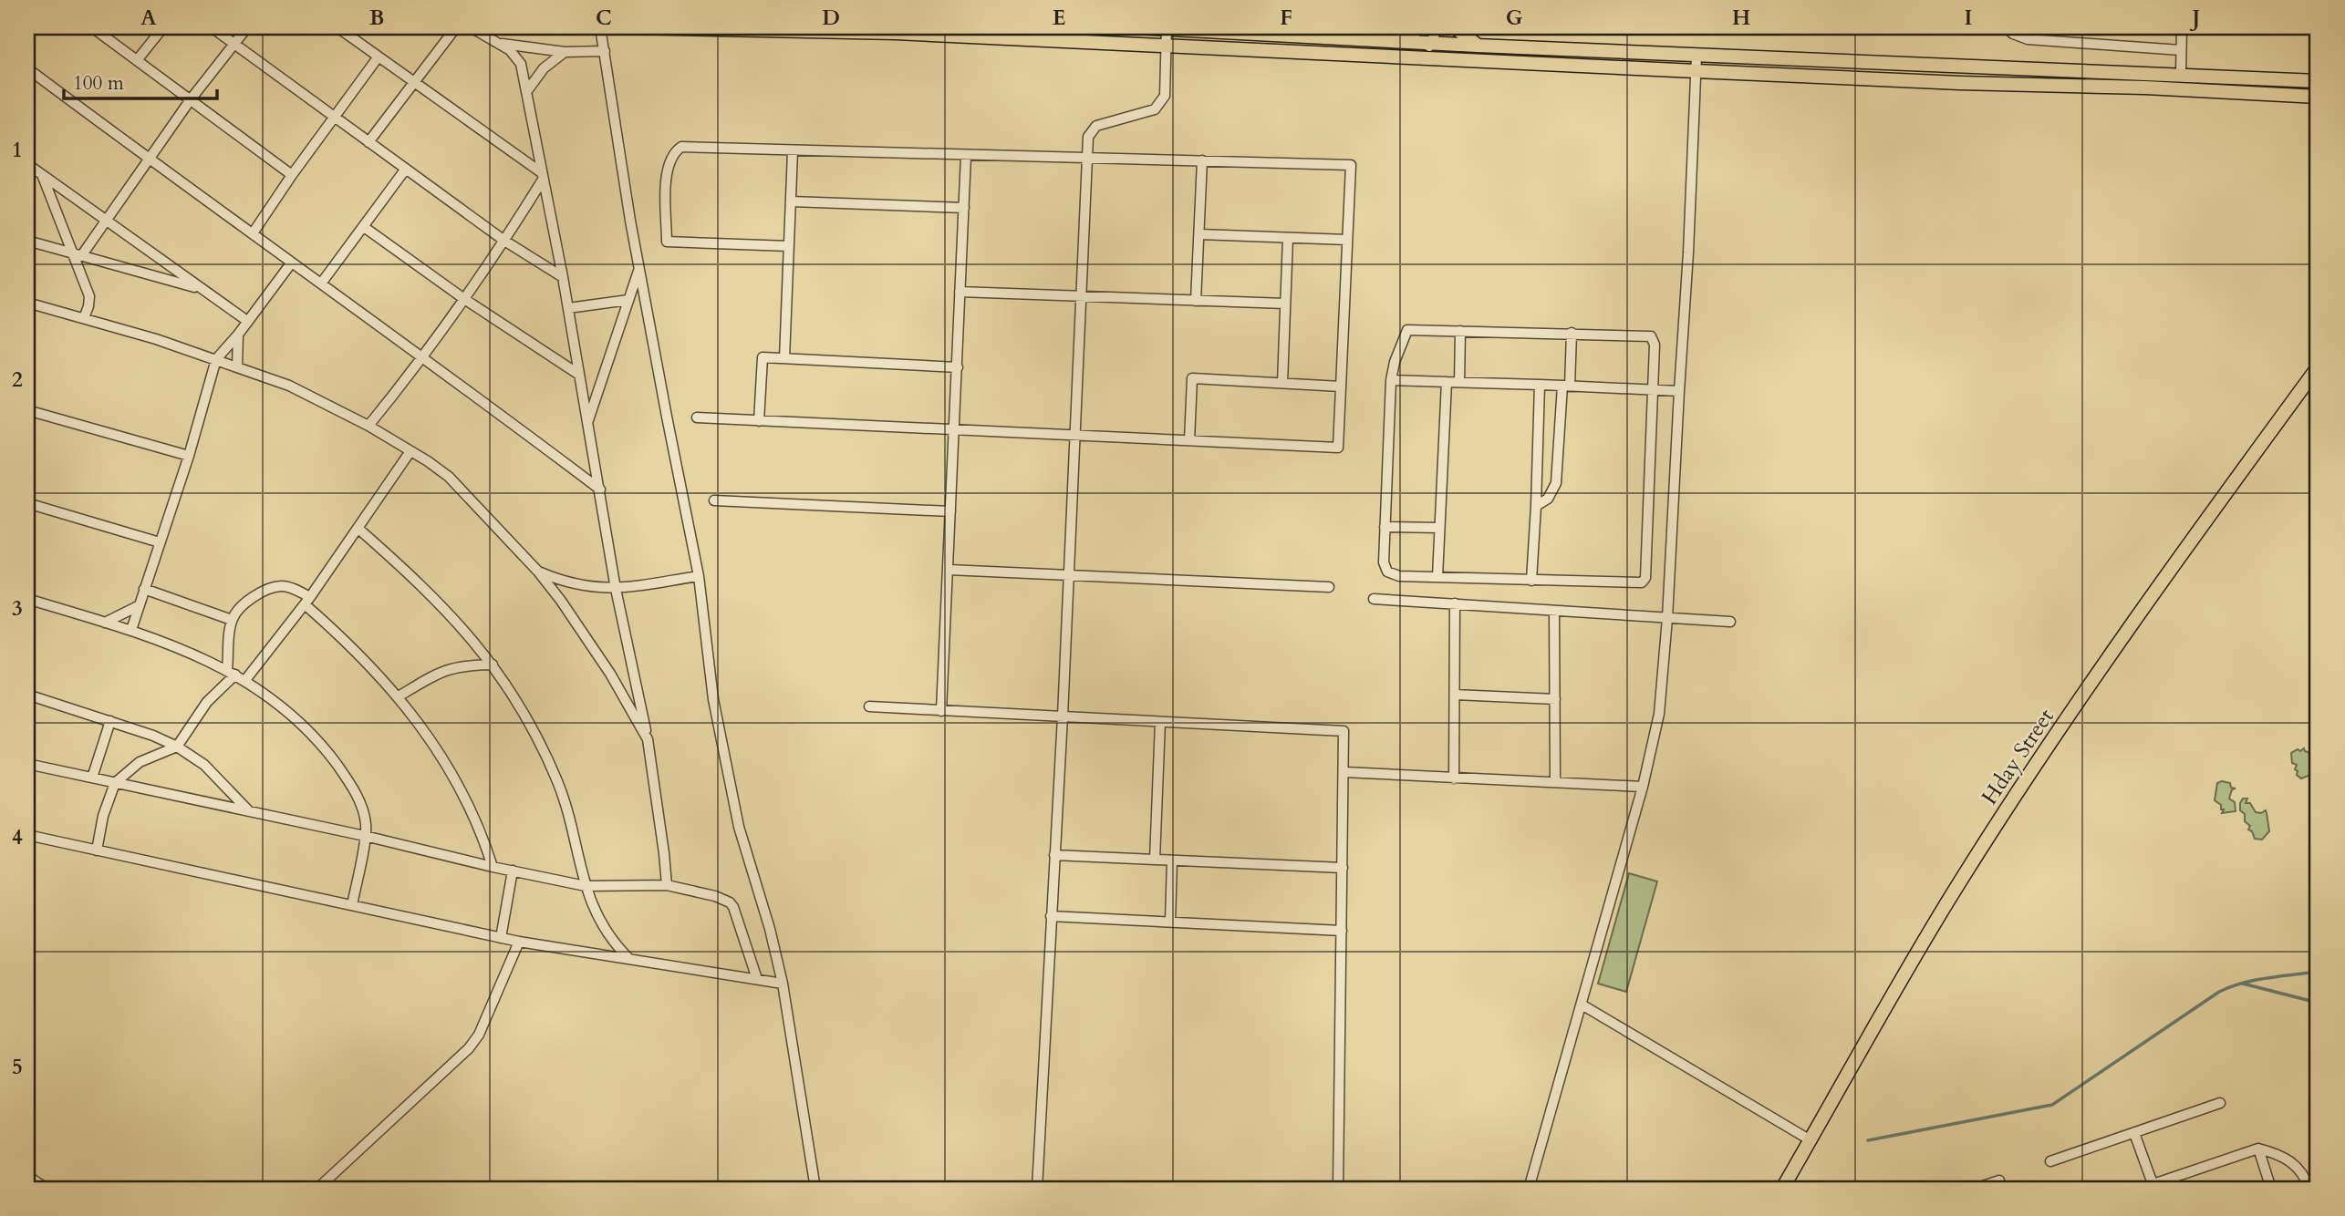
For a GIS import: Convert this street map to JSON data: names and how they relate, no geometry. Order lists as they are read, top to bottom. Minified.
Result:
{"streets":{"main road":["Hday Street"]},"scale_bar":"100 m","grid":{"columns":["A","B","C","D","E","F","G","H","I","J"],"rows":["1","2","3","4","5"]}}
